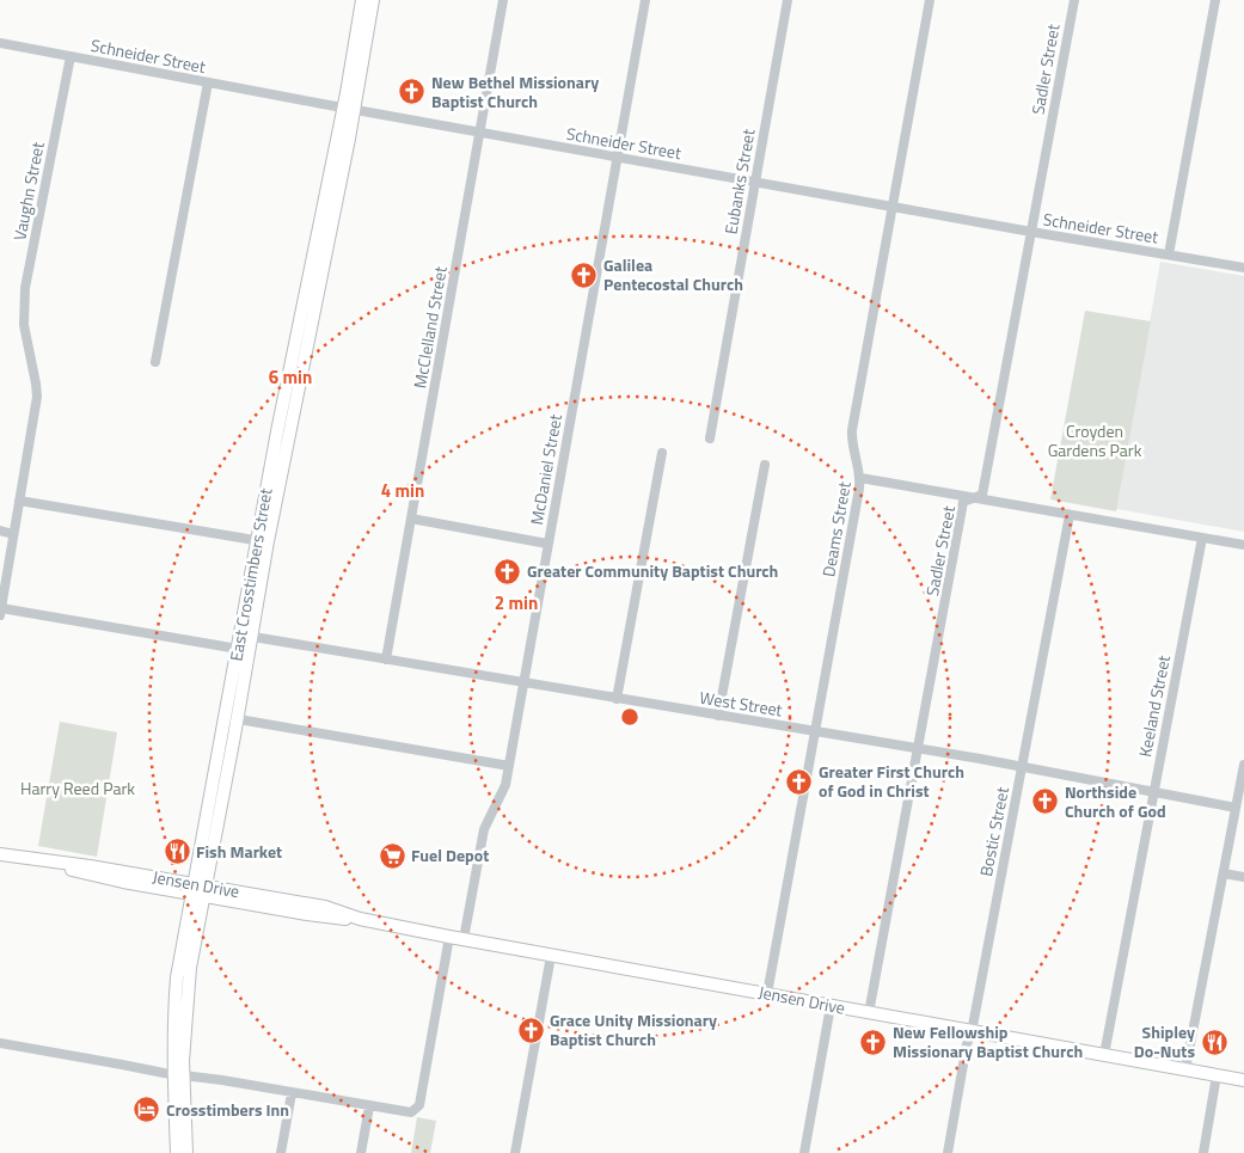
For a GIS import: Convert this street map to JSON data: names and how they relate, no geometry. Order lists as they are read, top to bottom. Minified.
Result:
{"streets":{"main road":["East Crosstimbers Street","Jensen Drive"],"street":["Schneider Street","Sadler Street","Eubanks Street","Vaughn Street","McClelland Street","McDaniel Street","Deams Street","West Street","Keeland Street","Bostic Street"]},"crossings":[["Schneider Street","Sadler Street"],["Schneider Street","Eubanks Street"],["Schneider Street","Vaughn Street"],["Schneider Street","McClelland Street"],["Schneider Street","McDaniel Street"],["Schneider Street","Deams Street"],["Schneider Street","East Crosstimbers Street"],["Sadler Street","West Street"],["Sadler Street","Jensen Drive"],["McClelland Street","West Street"],["McDaniel Street","West Street"],["McDaniel Street","Jensen Drive"],["Deams Street","West Street"],["Deams Street","Jensen Drive"],["East Crosstimbers Street","West Street"],["East Crosstimbers Street","Jensen Drive"],["West Street","Keeland Street"],["West Street","Bostic Street"],["Keeland Street","Jensen Drive"],["Bostic Street","Jensen Drive"]],"parks":["Croyden Gardens Park","Harry Reed Park"],"places":{"church":["New Bethel Missionary Baptist Church","Galilea Pentecostal Church","Greater Community Baptist Church","Greater First Church of God in Christ","Northside Church of God","Grace Unity Missionary Baptist Church","New Fellowship Missionary Baptist Church"],"restaurant":["Fish Market","Shipley Do-Nuts"],"supermarket":["Fuel Depot"],"hotel":["Crosstimbers Inn"]},"rings":["6 min","4 min","2 min"]}
